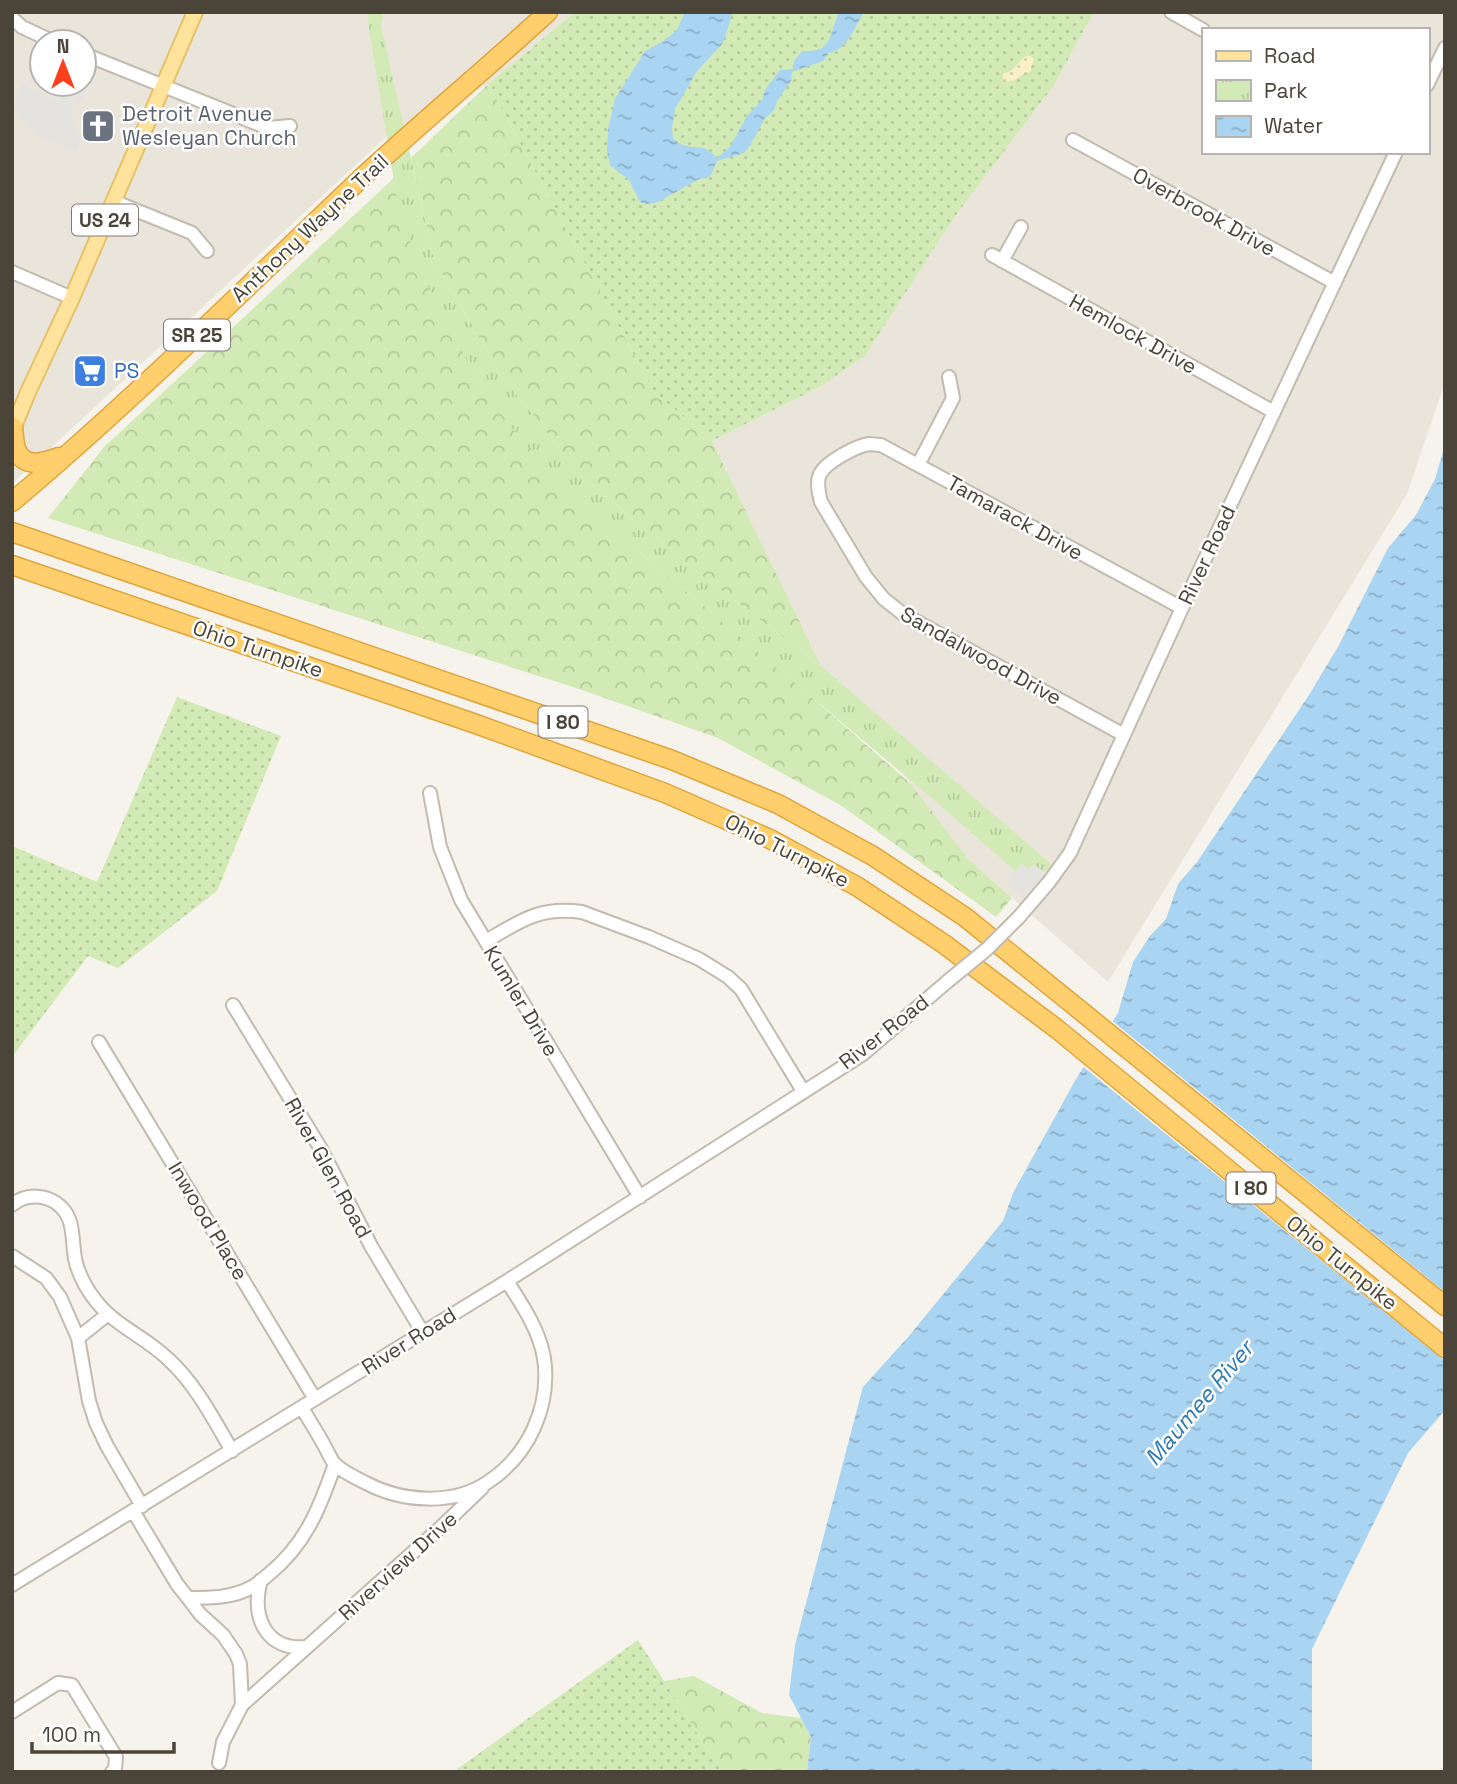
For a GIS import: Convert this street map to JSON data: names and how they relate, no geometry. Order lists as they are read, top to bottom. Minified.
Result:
{"streets":{"highway":["Anthony Wayne Trail","SR 25","Ohio Turnpike","I 80"],"main road":["US 24"],"street":["Overbrook Drive","Hemlock Drive","Tamarack Drive","River Road","Sandalwood Drive","Kumler Drive","River Glen Road","Inwood Place","Riverview Drive"]},"crossings":[["Overbrook Drive","River Road"],["Hemlock Drive","River Road"],["Tamarack Drive","River Road"],["Tamarack Drive","Sandalwood Drive"],["River Road","Sandalwood Drive"],["River Road","Kumler Drive"],["River Road","River Glen Road"],["River Road","Inwood Place"],["River Road","Riverview Drive"]],"water":["Maumee River"],"places":{"church":["Detroit Avenue Wesleyan Church"],"supermarket":["PS"]},"legend":["Road","Park","Water"],"scale_bar":"100 m","north":"top"}
